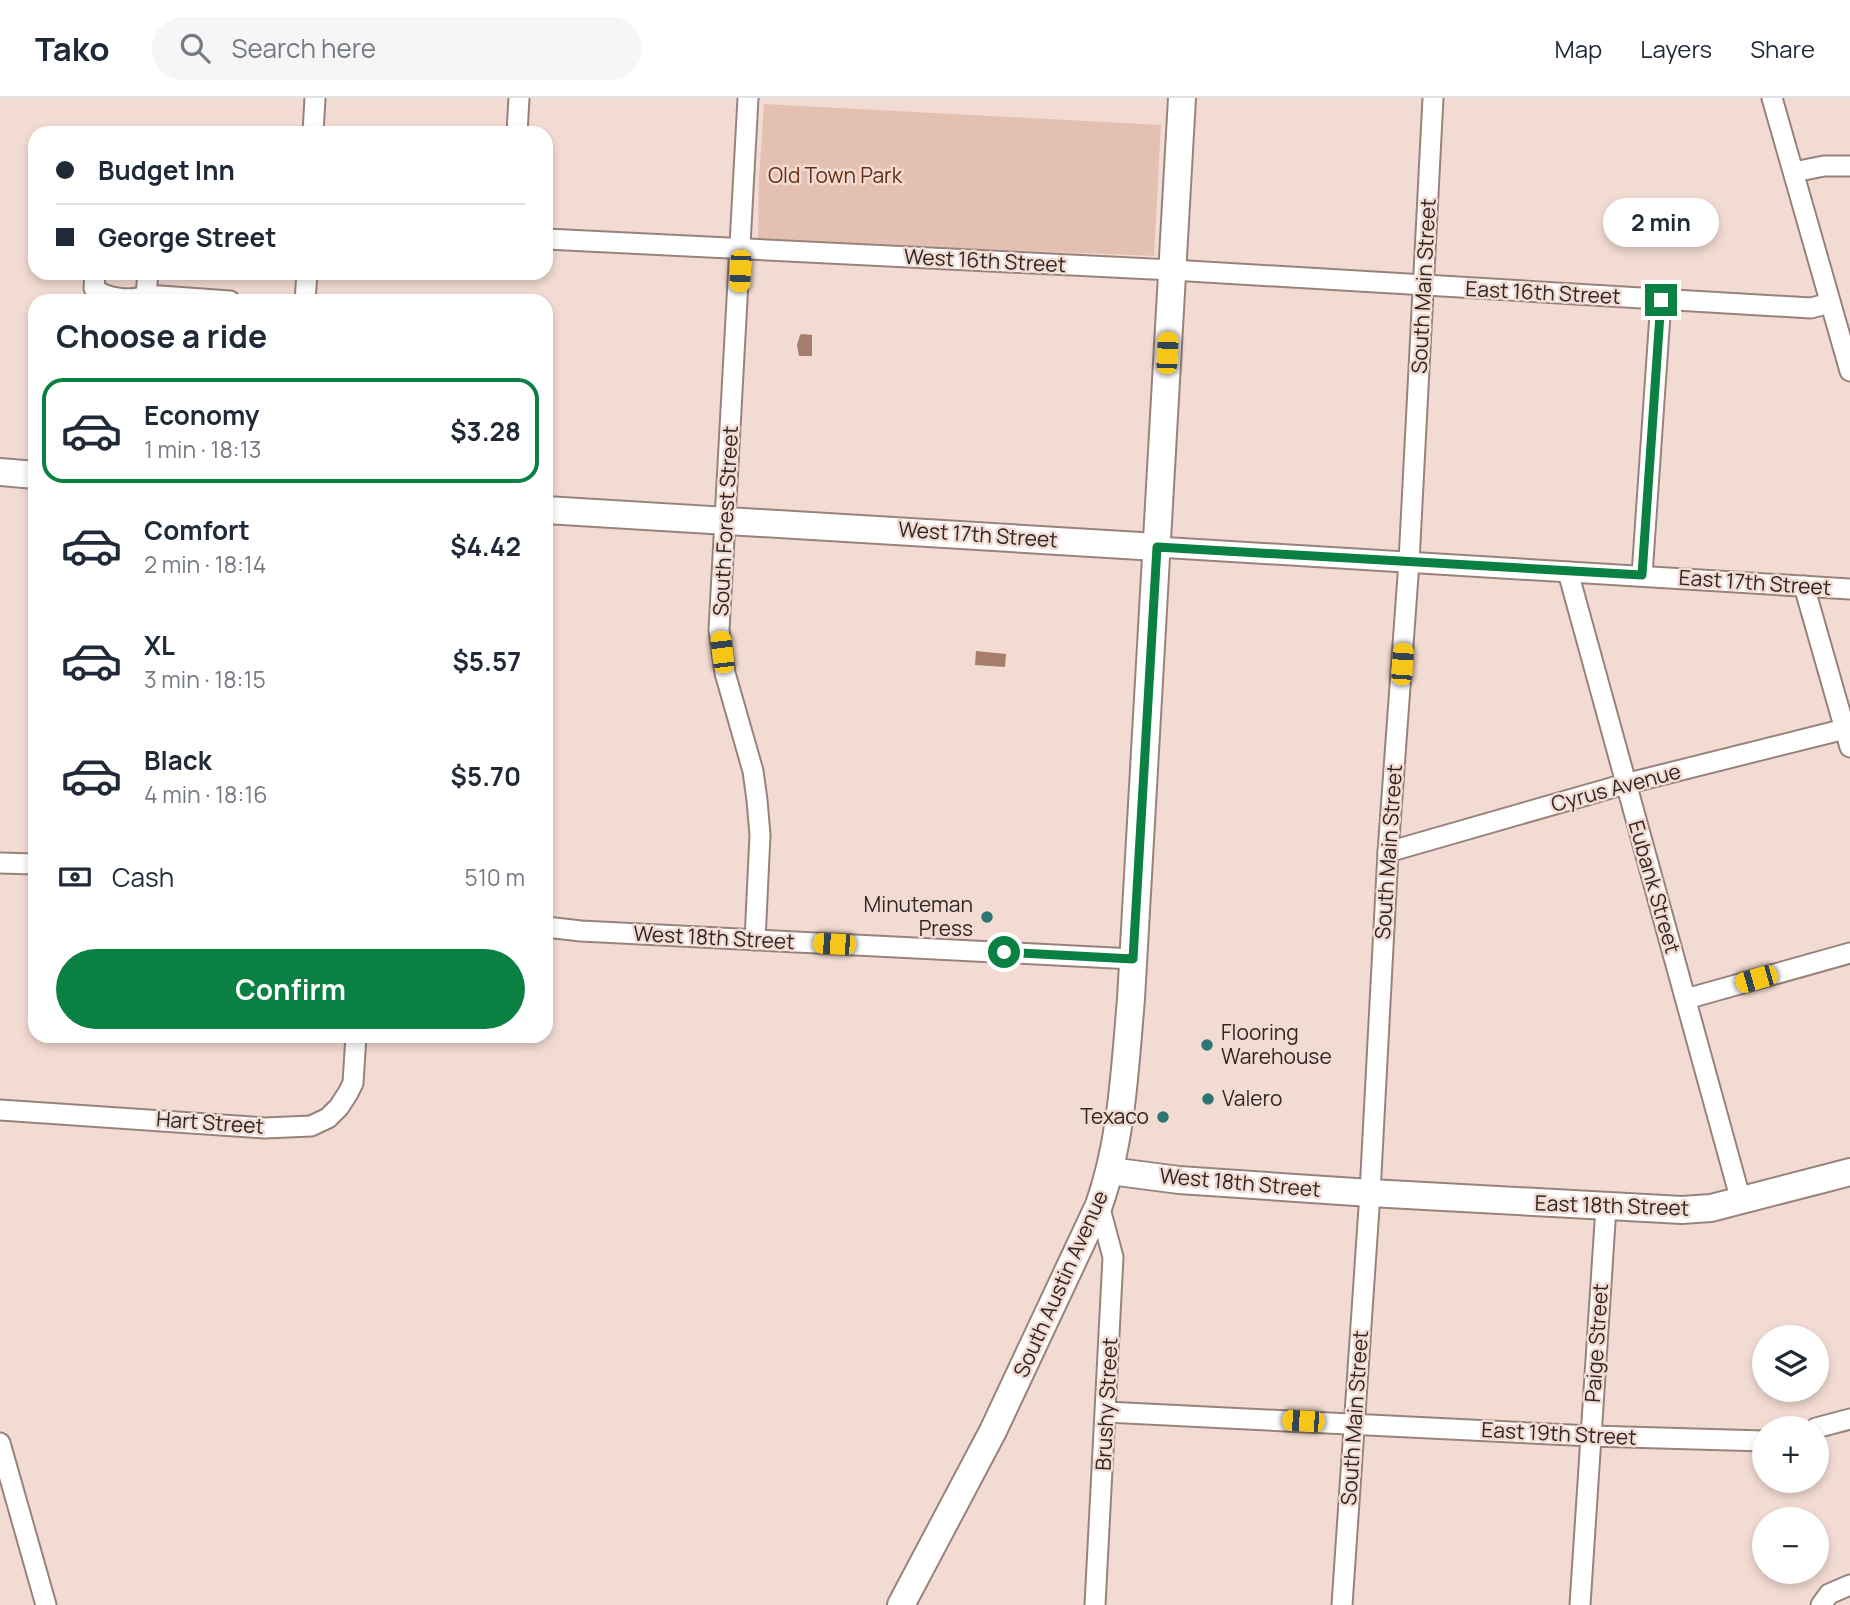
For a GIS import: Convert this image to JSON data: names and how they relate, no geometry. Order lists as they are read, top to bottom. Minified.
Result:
{"streets":{"main road":["West 17th Street","West 18th Street","East 18th Street","South Austin Avenue"],"street":["West 16th Street","South Main Street","East 16th Street","South Forest Street","East 17th Street","Cyrus Avenue","Eubank Street","Hart Street","Paige Street","Brushy Street","East 19th Street"]},"crossings":[["West 16th Street","South Main Street"],["West 16th Street","East 16th Street"],["West 16th Street","South Forest Street"],["West 16th Street","South Austin Avenue"],["South Main Street","East 16th Street"],["South Main Street","West 17th Street"],["South Main Street","East 17th Street"],["South Main Street","Cyrus Avenue"],["South Main Street","West 18th Street"],["South Main Street","East 18th Street"],["South Main Street","East 19th Street"],["South Forest Street","West 17th Street"],["South Forest Street","West 18th Street"],["West 17th Street","East 17th Street"],["West 17th Street","South Austin Avenue"],["East 17th Street","Eubank Street"],["Cyrus Avenue","Eubank Street"],["Eubank Street","East 18th Street"],["West 18th Street","East 18th Street"],["West 18th Street","South Austin Avenue"],["East 18th Street","Paige Street"],["South Austin Avenue","Brushy Street"],["Paige Street","East 19th Street"],["Brushy Street","East 19th Street"]],"parks":["Old Town Park"],"places":["Minuteman Press","Flooring Warehouse","Valero","Texaco"],"page":{"header":"Tako","search":"Search here","nav":["Map","Layers","Share"],"banner":["Budget Inn","George Street"],"bubble":"2 min","heading":"Choose a ride","list":[{"name":"Economy","note":"1 min · 18:13","value":"$3.28"},{"name":"Comfort","note":"2 min · 18:14","value":"$4.42"},{"name":"XL","note":"3 min · 18:15","value":"$5.57"},{"name":"Black","note":"4 min · 18:16","value":"$5.70"}],"pay":["Cash","510 m"],"buttons":"Confirm","map_buttons":["+","−"]}}
